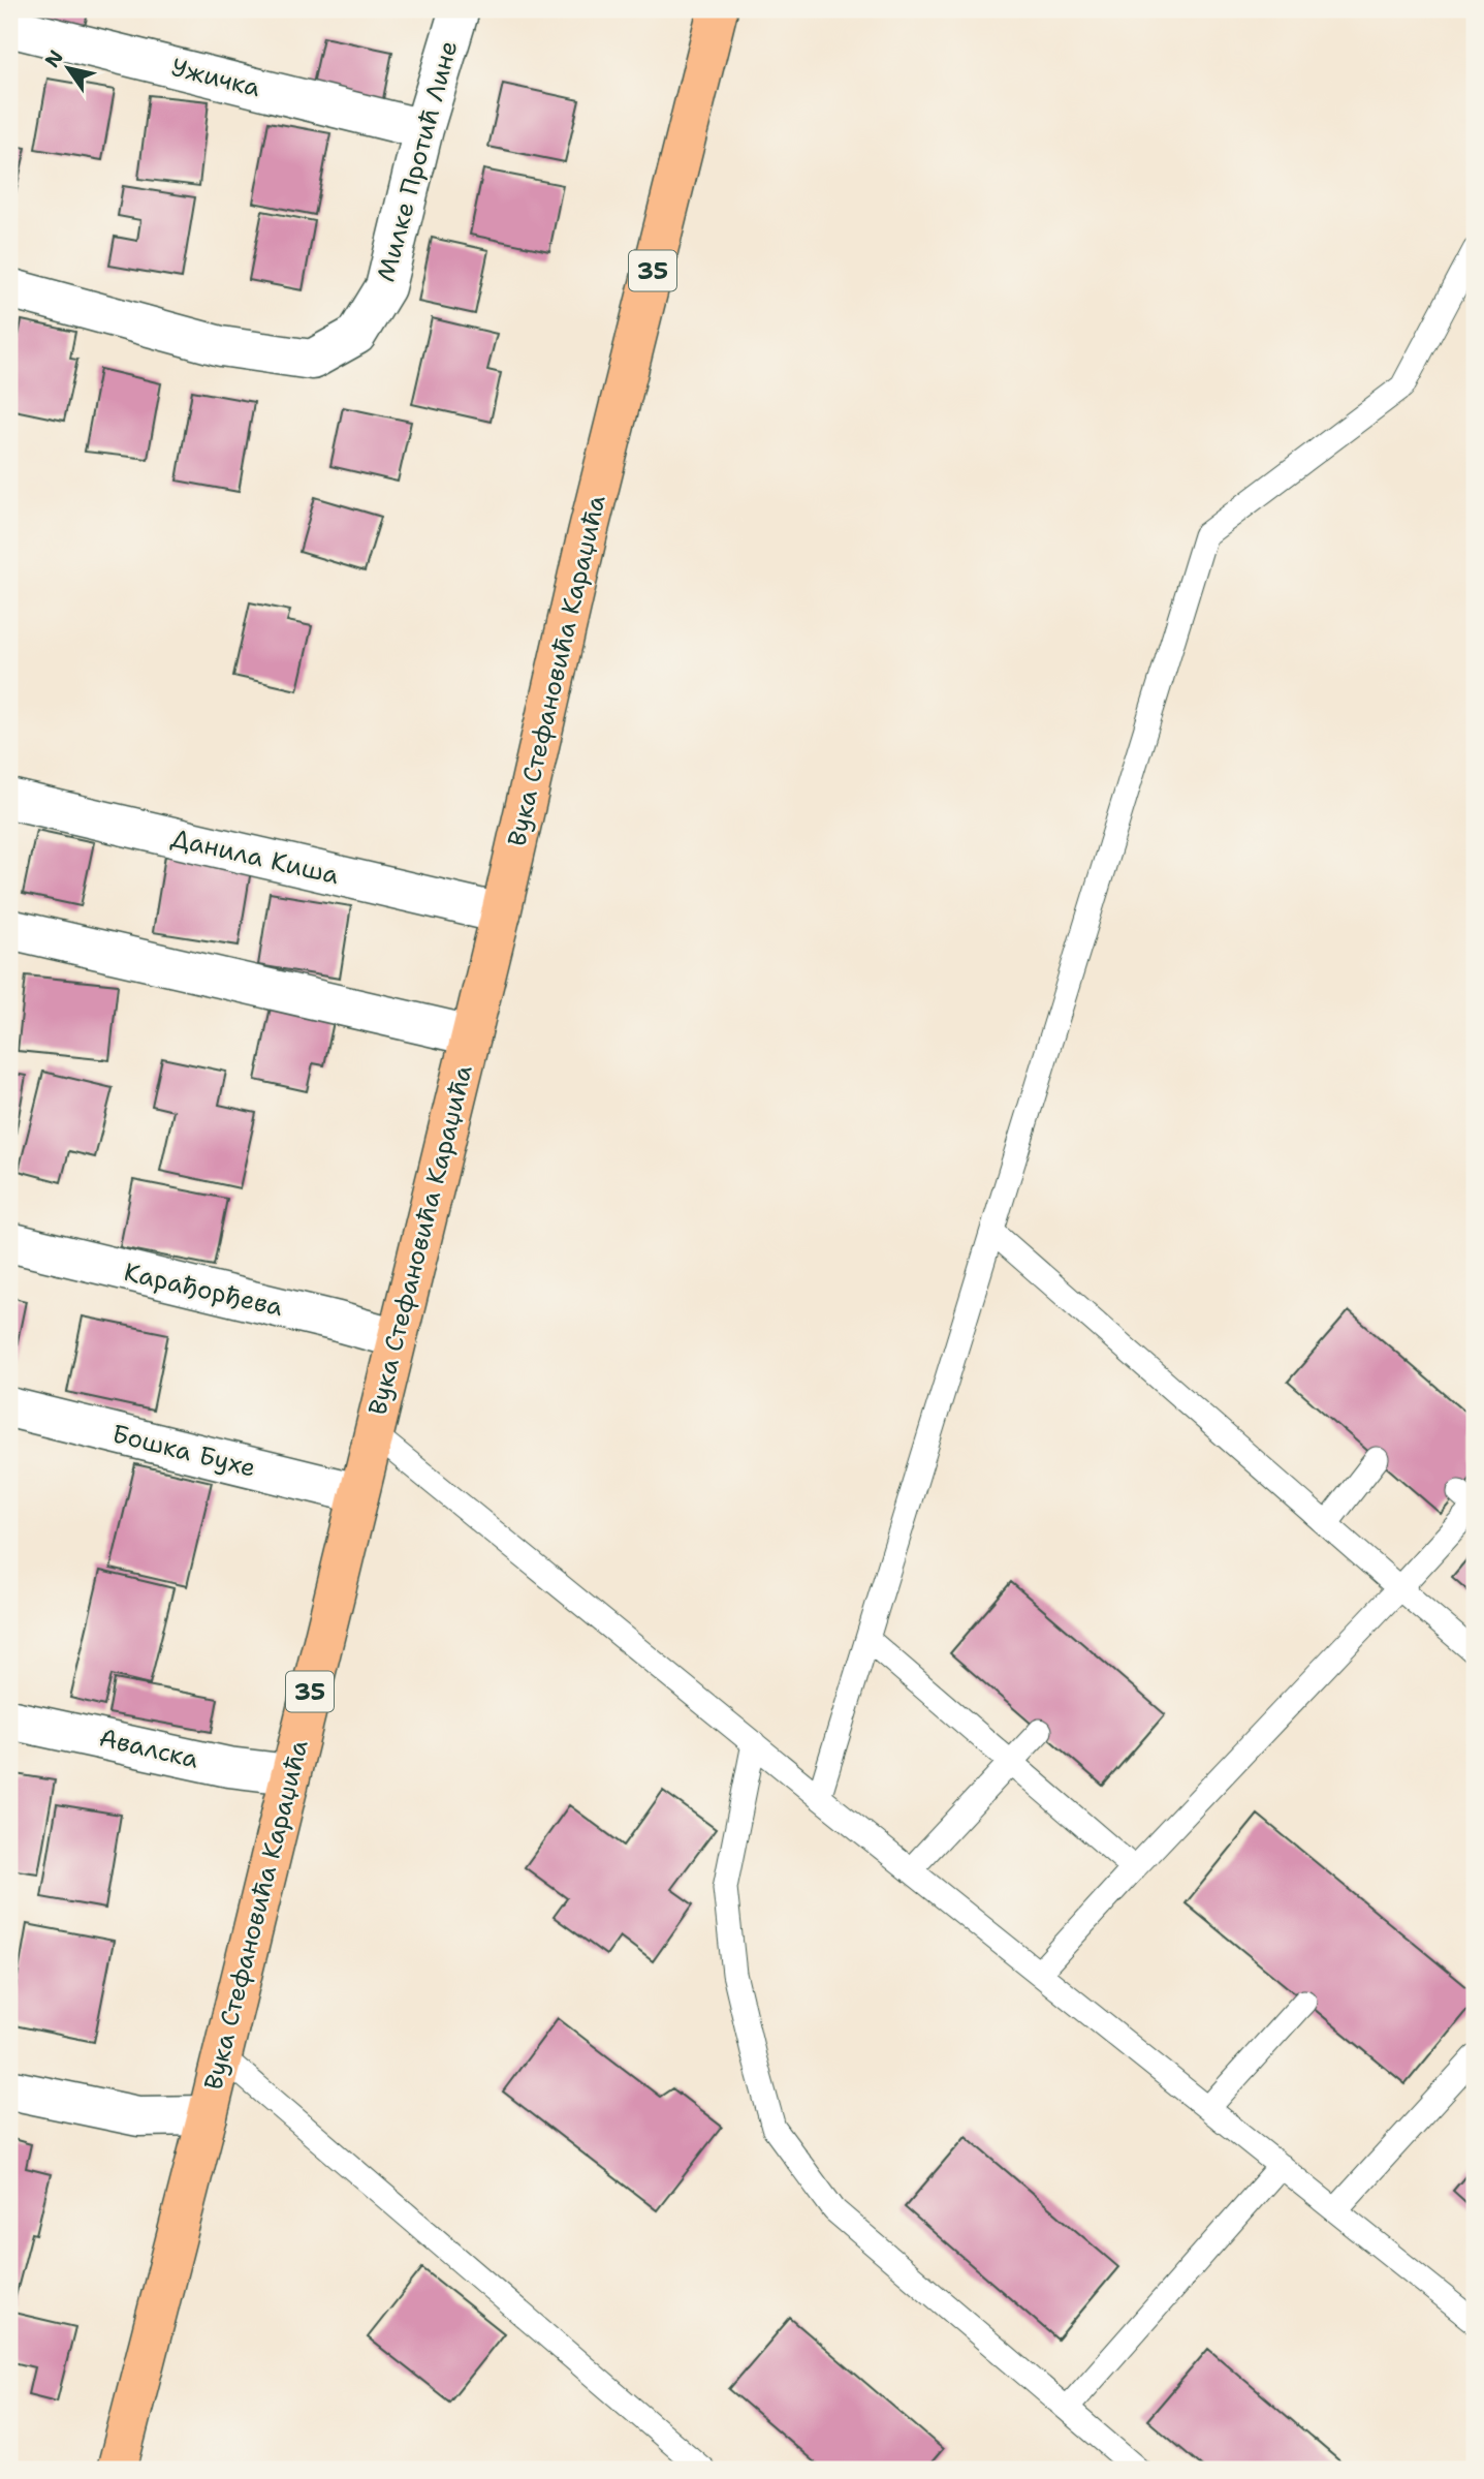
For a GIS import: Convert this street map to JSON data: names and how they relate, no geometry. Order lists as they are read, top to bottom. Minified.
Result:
{"streets":{"main road":["35","Вука Стефановића Караџића"],"street":["Ужичка","Милке Протић Лине","Данила Киша","Карађорђева","Бошка Бухе","Авалска"]},"crossings":[["Ужичка","Милке Протић Лине"],["Вука Стефановића Караџића","Данила Киша"],["Вука Стефановића Караџића","Карађорђева"],["Вука Стефановића Караџића","Бошка Бухе"],["Вука Стефановића Караџића","Авалска"]],"north":"top left"}
